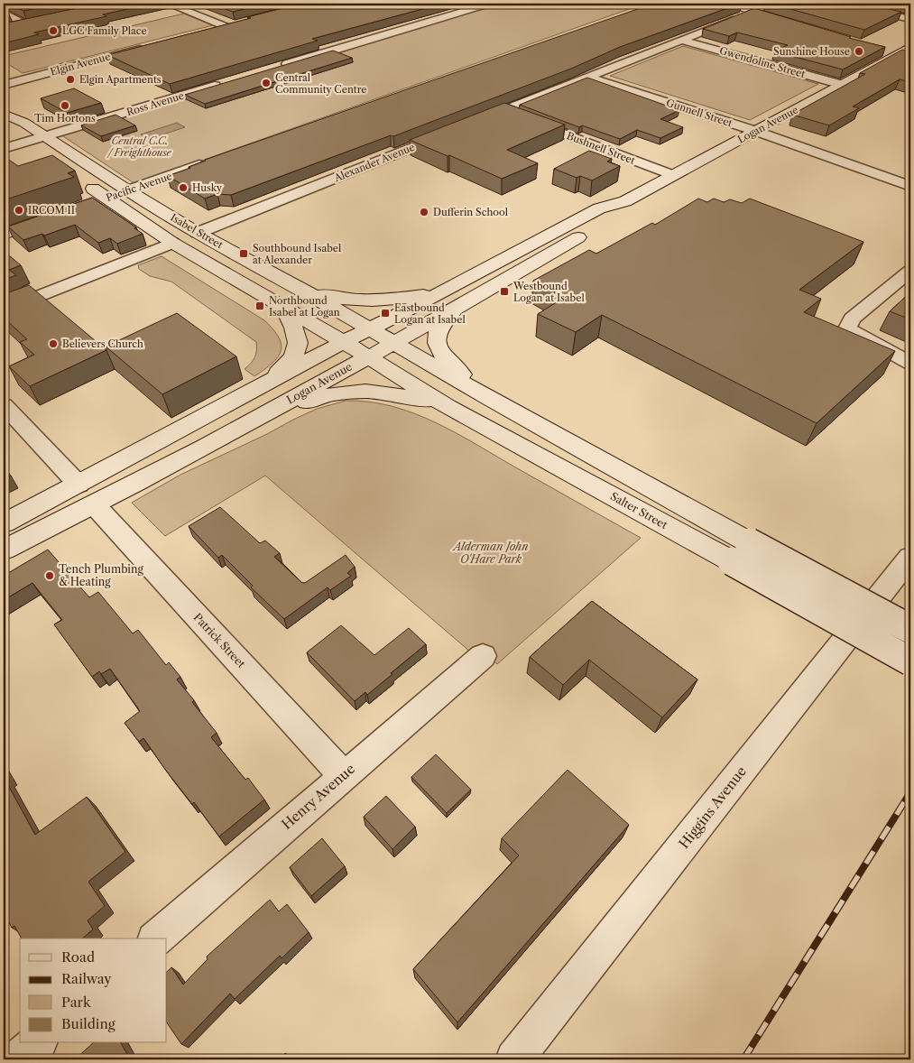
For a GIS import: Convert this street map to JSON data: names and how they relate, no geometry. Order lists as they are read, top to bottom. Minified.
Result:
{"streets":{"main road":["Logan Avenue","Pacific Avenue","Isabel Street","Salter Street"],"street":["Gwendoline Street","Elgin Avenue","Ross Avenue","Gunnell Street","Bushnell Street","Alexander Avenue","Patrick Street","Henry Avenue","Higgins Avenue"]},"crossings":[["Gwendoline Street","Logan Avenue"],["Ross Avenue","Isabel Street"],["Gunnell Street","Logan Avenue"],["Logan Avenue","Bushnell Street"],["Logan Avenue","Isabel Street"],["Logan Avenue","Salter Street"],["Logan Avenue","Patrick Street"],["Alexander Avenue","Isabel Street"],["Pacific Avenue","Isabel Street"],["Isabel Street","Salter Street"],["Patrick Street","Henry Avenue"]],"parks":["Central C.C. / Freighthouse","Alderman John O'Hare Park"],"places":{"other":["LGC Family Place","Sunshine House","Elgin Apartments","Central Community Centre","Tim Hortons","Husky","IRCOM II","Dufferin School","Believers Church","Tench Plumbing & Heating"],"transit":["Southbound Isabel at Alexander","Westbound Logan at Isabel","Northbound Isabel at Logan","Eastbound Logan at Isabel"]},"legend":["Road","Railway","Park","Building"]}
